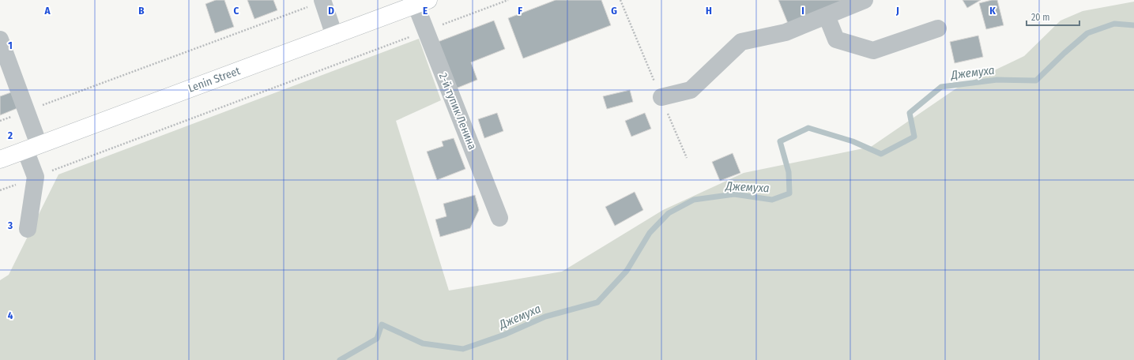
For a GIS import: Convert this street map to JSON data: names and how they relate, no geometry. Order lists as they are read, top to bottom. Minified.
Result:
{"streets":{"main road":["Lenin Street"],"street":["2-й тупик Ленина"]},"crossings":[["Lenin Street","2-й тупик Ленина"]],"water":["Джемуха"],"scale_bar":"20 m","grid":{"columns":["A","B","C","D","E","F","G","H","I","J","K"],"rows":["1","2","3","4"]}}
